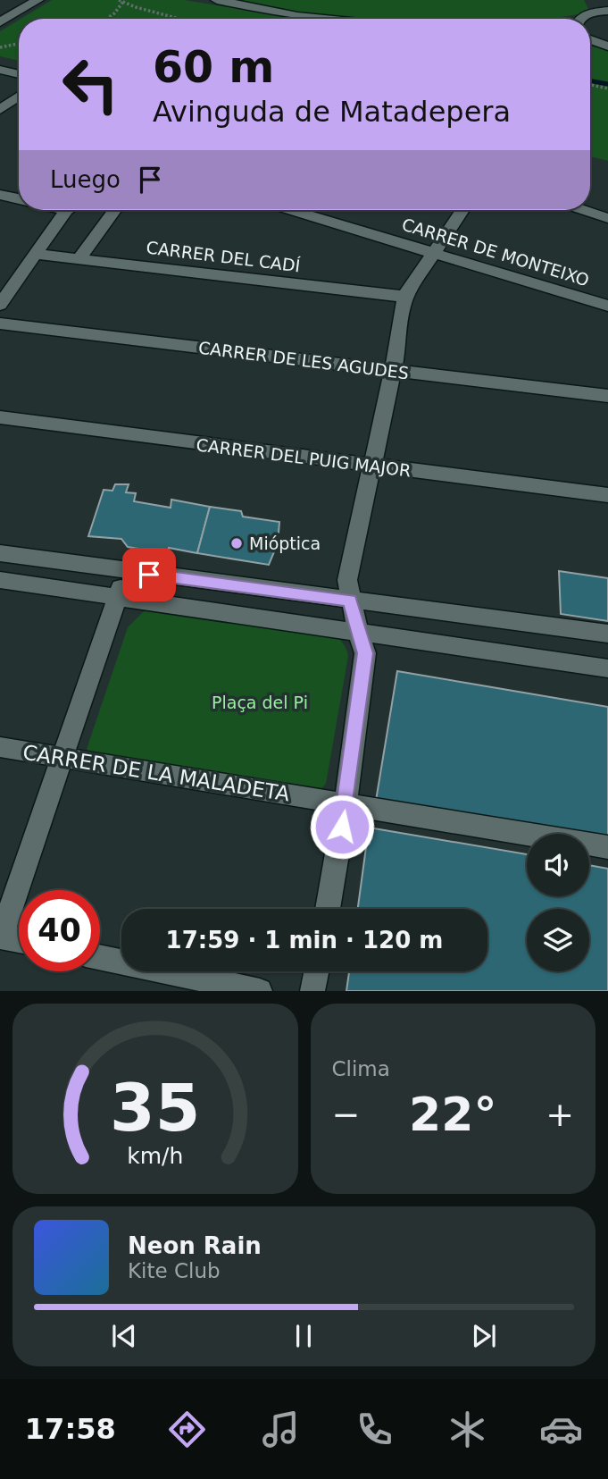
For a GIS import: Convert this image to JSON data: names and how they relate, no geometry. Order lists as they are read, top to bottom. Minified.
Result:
{"streets":{"street":["CARRER DE MONTEIXO","CARRER DEL CADÍ","CARRER DE LES AGUDES","CARRER DEL PUIG MAJOR","CARRER DE LA MALADETA"]},"parks":["Plaça del Pi"],"places":["Mióptica"],"page":{"turn":["60 m","Avinguda de Matadepera"],"then":"Luego","limit":"40","trip":"17:59 · 1 min · 120 m","tile":"Clima","heat":["−","22°","+"],"song":["Neon Rain","Kite Club"],"tabs":"17:58","gauge":["35","km/h"]}}
